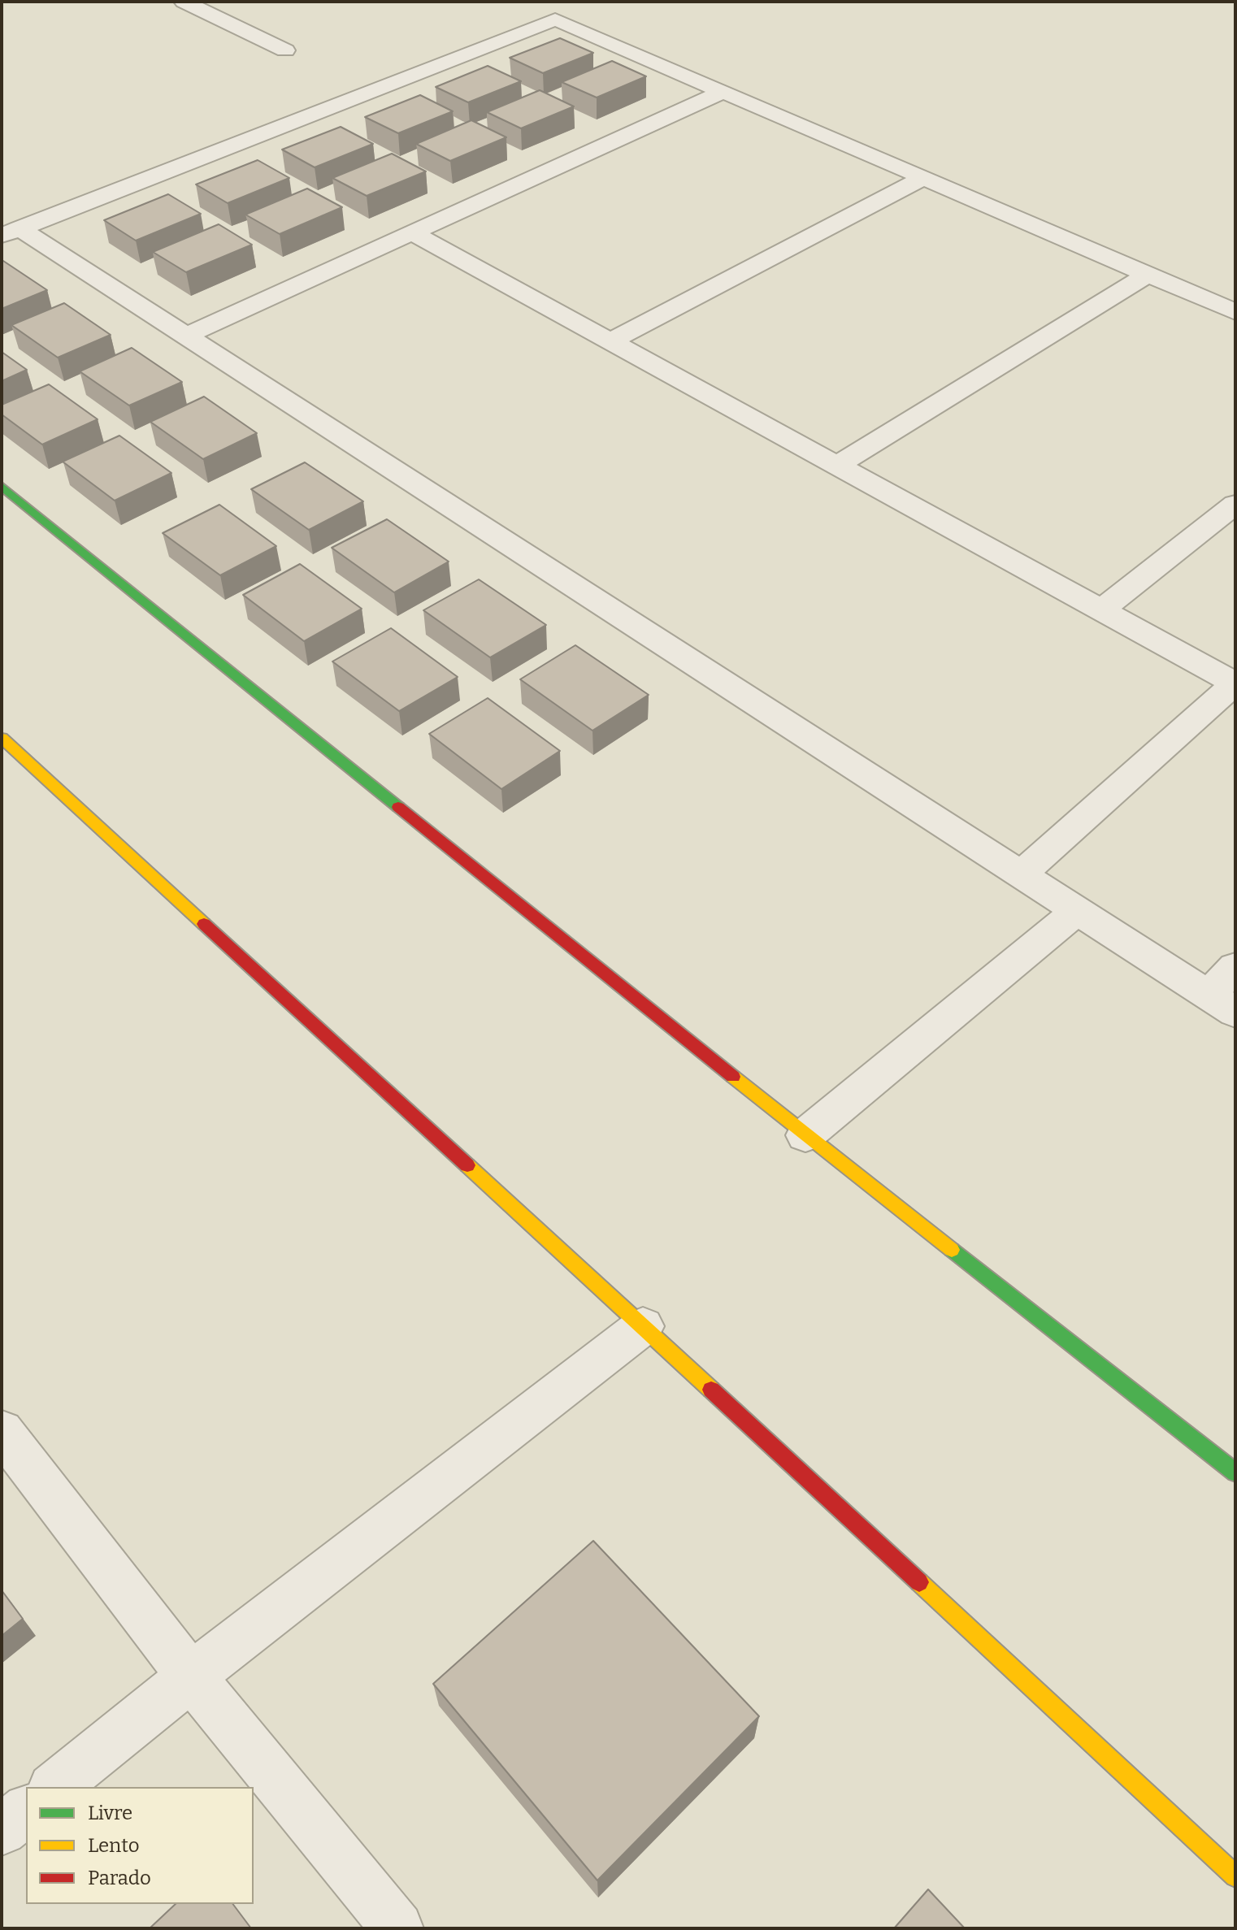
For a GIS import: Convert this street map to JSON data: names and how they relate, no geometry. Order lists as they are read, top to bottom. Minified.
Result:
{"legend":["Livre","Lento","Parado"]}
